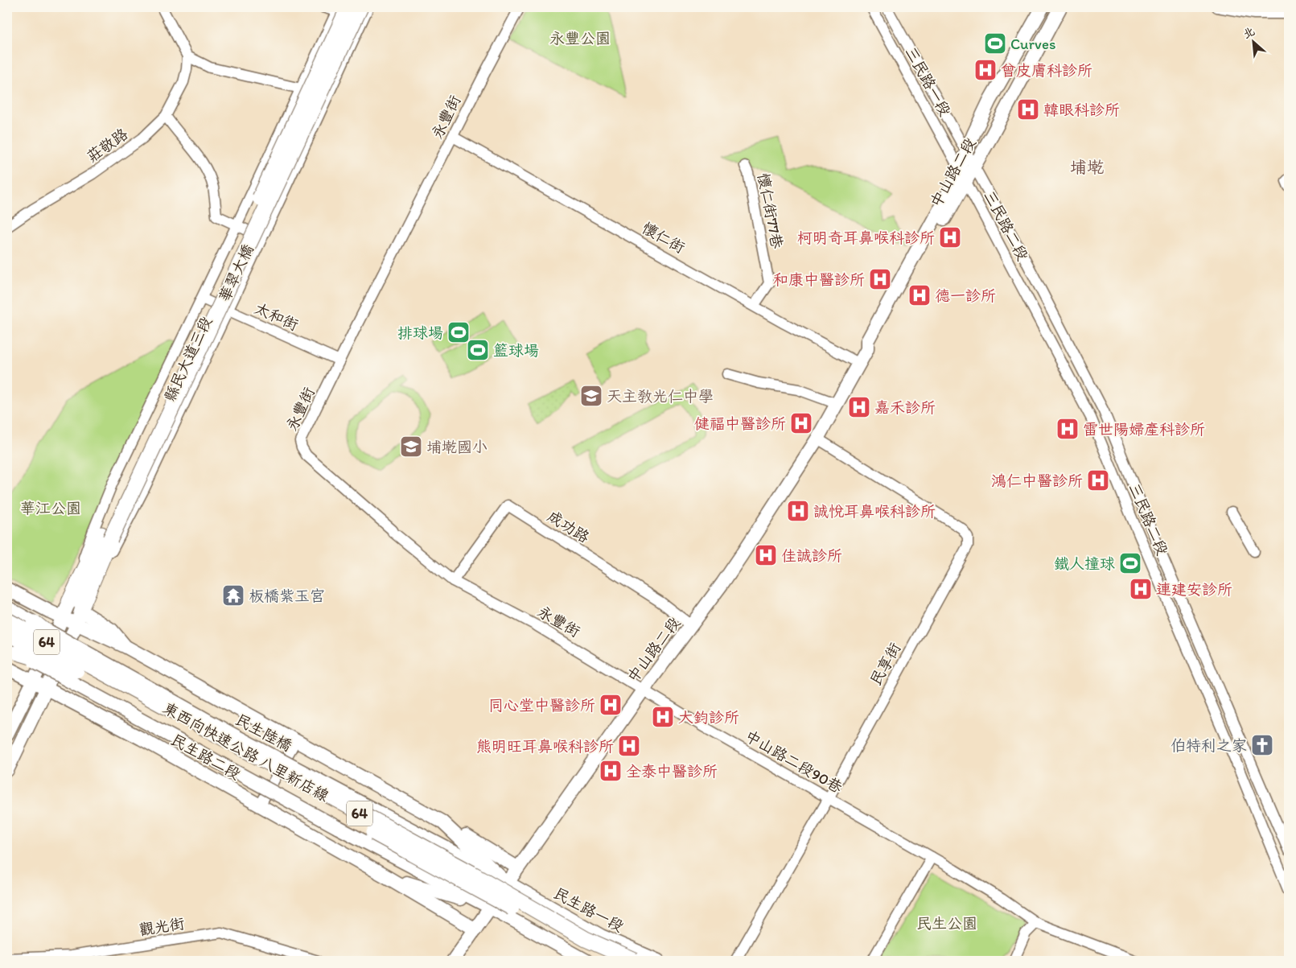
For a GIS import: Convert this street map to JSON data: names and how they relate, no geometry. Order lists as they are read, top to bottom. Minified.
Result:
{"streets":{"highway":["華翠大橋","64","東西向快速公路 八里新店線"],"main road":["中山路二段","縣民大道三段","民生陸橋","民生路二段","民生路一段"],"street":["三民路一段","永豐街","莊敬路","懷仁街77巷","三民路二段","懷仁街","太和街","成功路","民享街","中山路二段90巷","觀光街"]},"crossings":[["三民路一段","中山路二段"],["三民路一段","三民路二段"],["永豐街","中山路二段"],["永豐街","懷仁街"],["永豐街","太和街"],["永豐街","成功路"],["永豐街","中山路二段90巷"],["中山路二段","三民路二段"],["中山路二段","懷仁街"],["中山路二段","成功路"],["中山路二段","民享街"],["中山路二段","民生陸橋"],["中山路二段","民生路二段"],["中山路二段","中山路二段90巷"],["中山路二段","民生路一段"],["懷仁街77巷","懷仁街"],["華翠大橋","縣民大道三段"],["太和街","縣民大道三段"],["縣民大道三段","民生路二段"],["民享街","中山路二段90巷"],["民生陸橋","民生路一段"]],"districts":["埔墘"],"parks":["永豐公園","華江公園","民生公園"],"places":{"sports":["Curves","排球場","籃球場","鐵人撞球"],"hospital":["曾皮膚科診所","韓眼科診所","柯明奇耳鼻喉科診所","和康中醫診所","德一診所","嘉禾診所","健福中醫診所","雷世陽婦產科診所","鴻仁中醫診所","誠悅耳鼻喉科診所","佳誠診所","連建安診所","同心堂中醫診所","大鈞診所","熊明旺耳鼻喉科診所","全泰中醫診所"],"school or university":["天主教光仁中學","埔墘國小"],"temple":["板橋紫玉宮"],"church":["伯特利之家"]},"north":"top left"}
